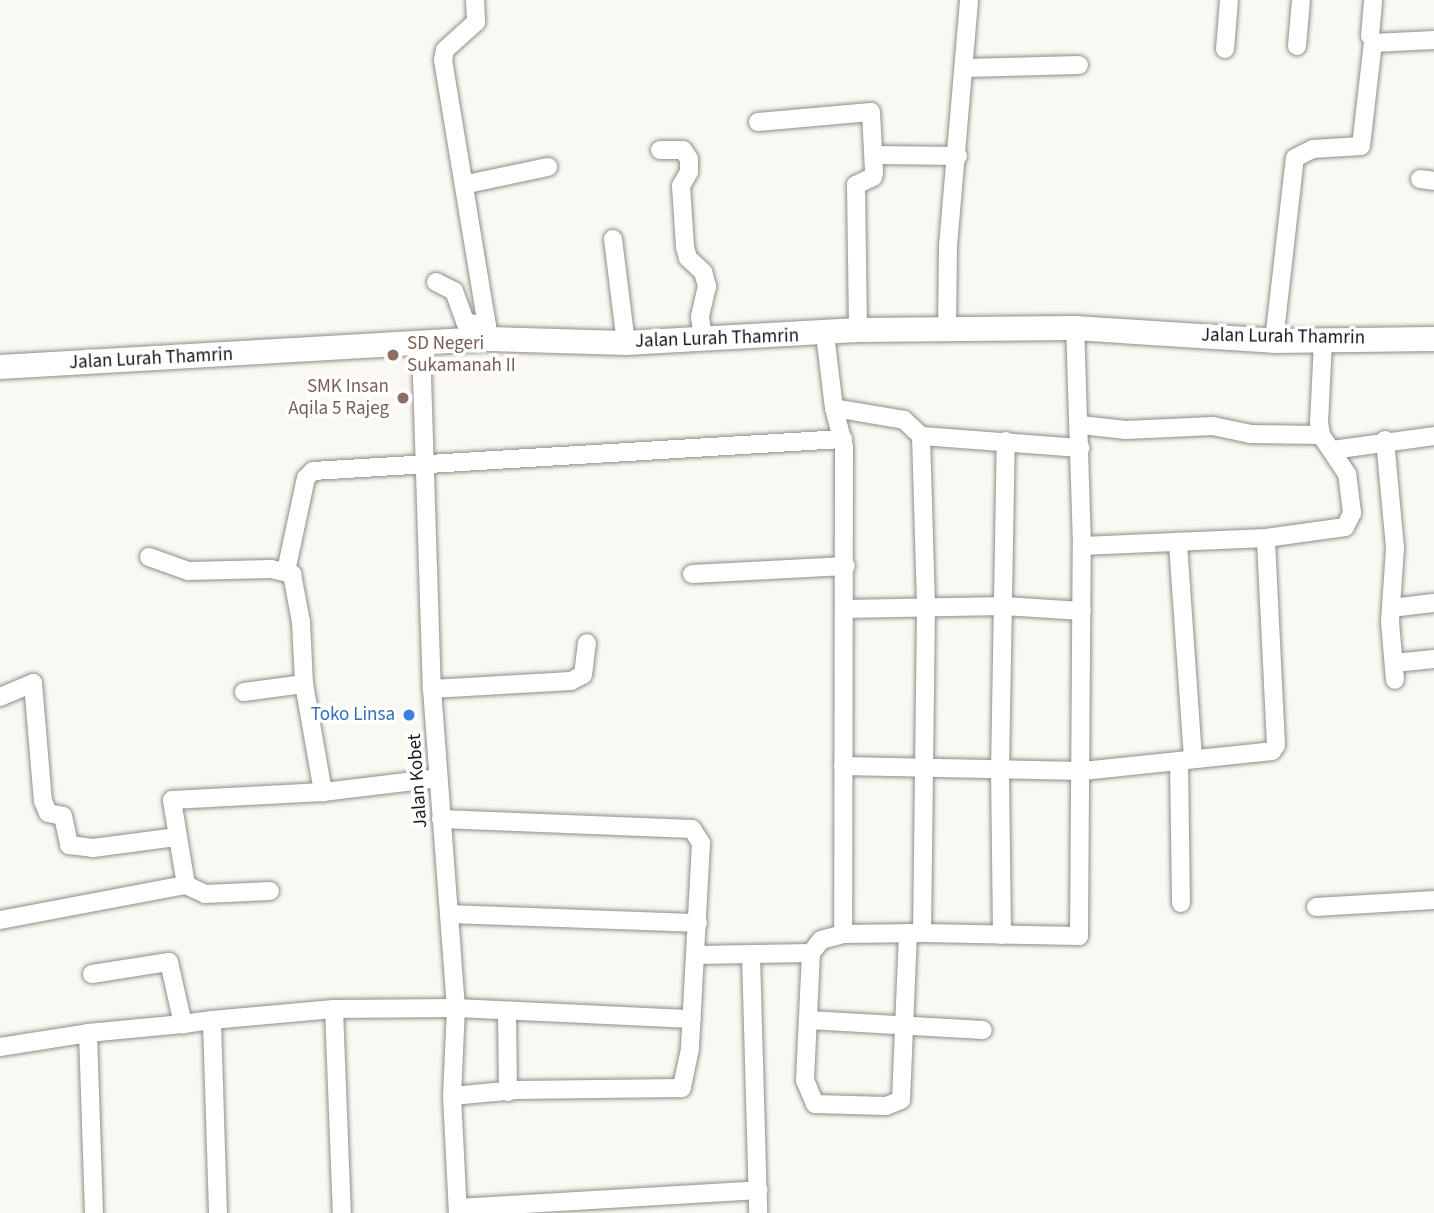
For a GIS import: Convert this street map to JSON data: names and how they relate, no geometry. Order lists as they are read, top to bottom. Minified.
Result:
{"streets":{"street":["Jalan Lurah Thamrin","Jalan Kobet"]},"crossings":[["Jalan Lurah Thamrin","Jalan Kobet"]],"places":["SD Negeri Sukamanah II","SMK Insan Aqila 5 Rajeg","Toko Linsa"]}
